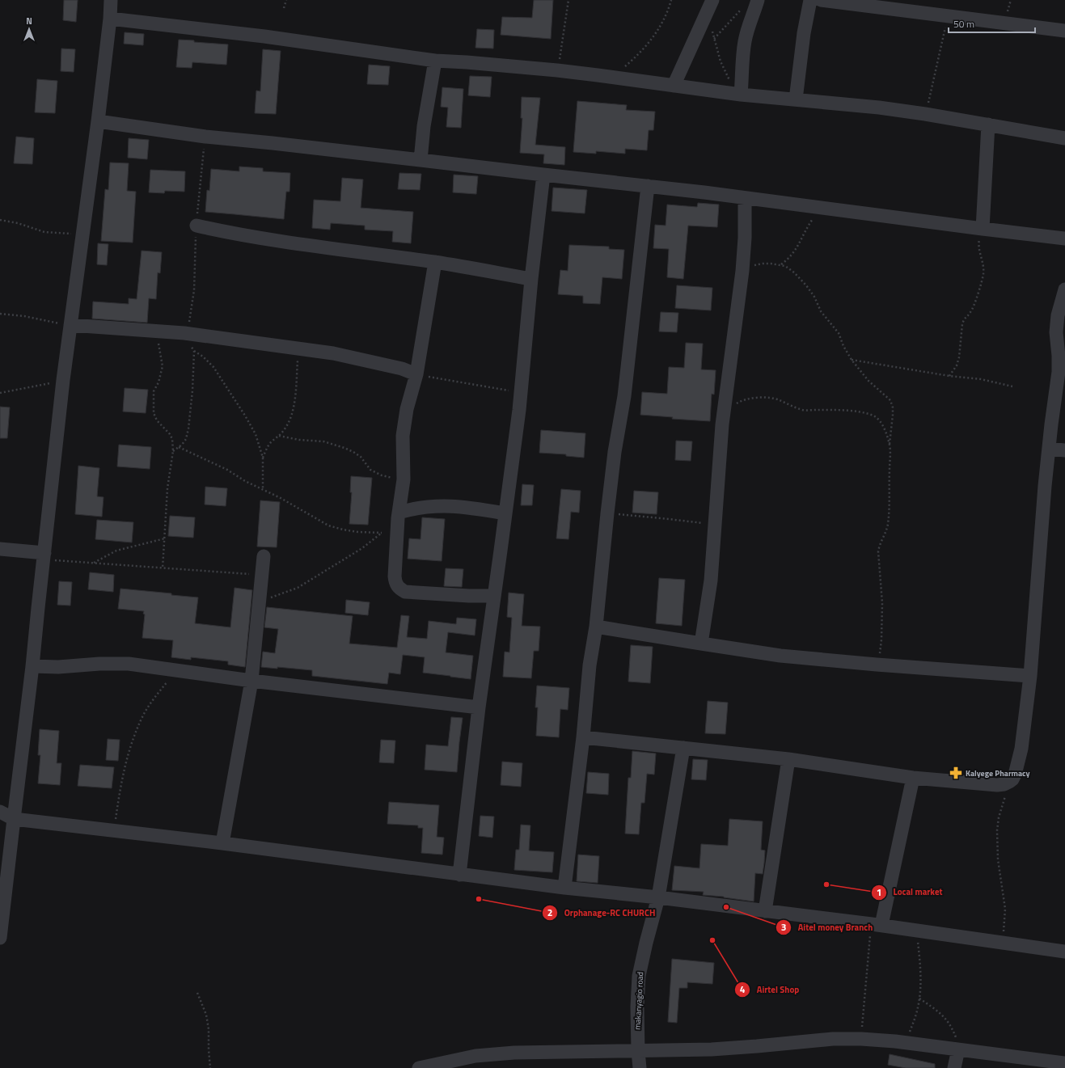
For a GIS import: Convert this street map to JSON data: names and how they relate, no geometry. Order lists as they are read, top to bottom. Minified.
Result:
{"streets":{"street":["makanyagio road"]},"places":{"pharmacy":["Kalyege Pharmacy"],"other":["Local market","Orphanage-RC CHURCH","Aitel money Branch","Airtel Shop"]},"scale_bar":"50 m","north":"top"}
